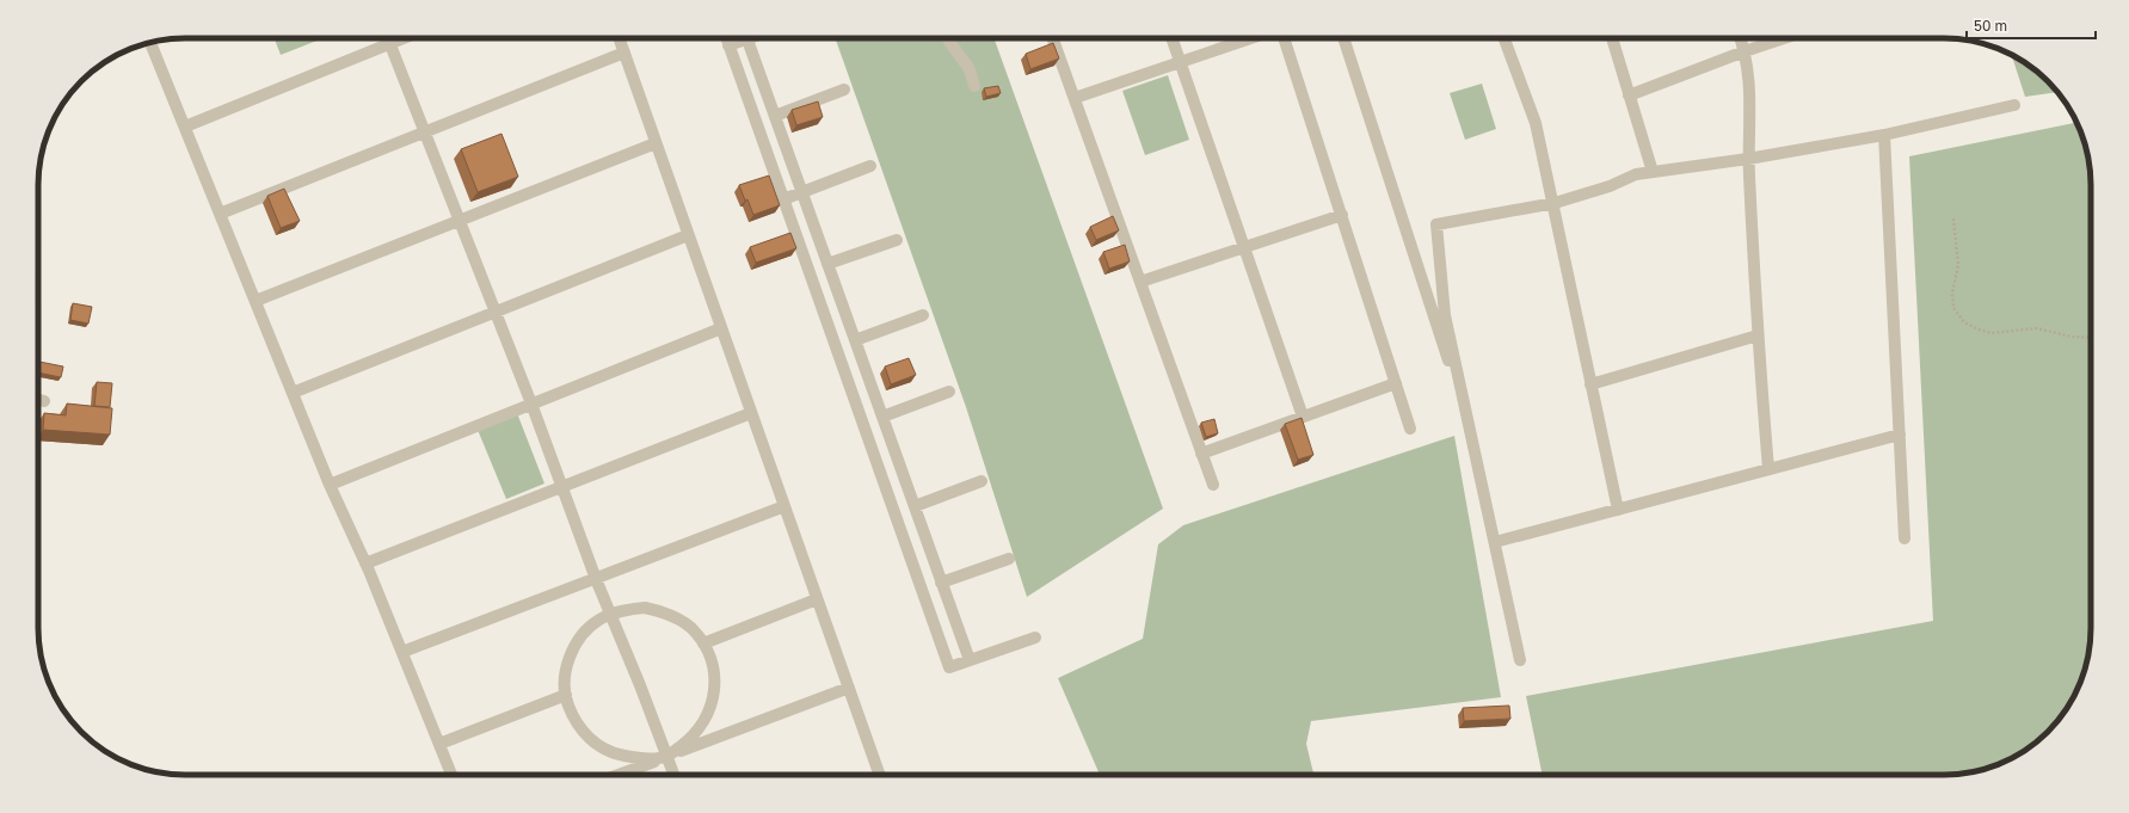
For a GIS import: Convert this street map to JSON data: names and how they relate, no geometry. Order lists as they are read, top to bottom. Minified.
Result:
{"scale_bar":"50 m"}
